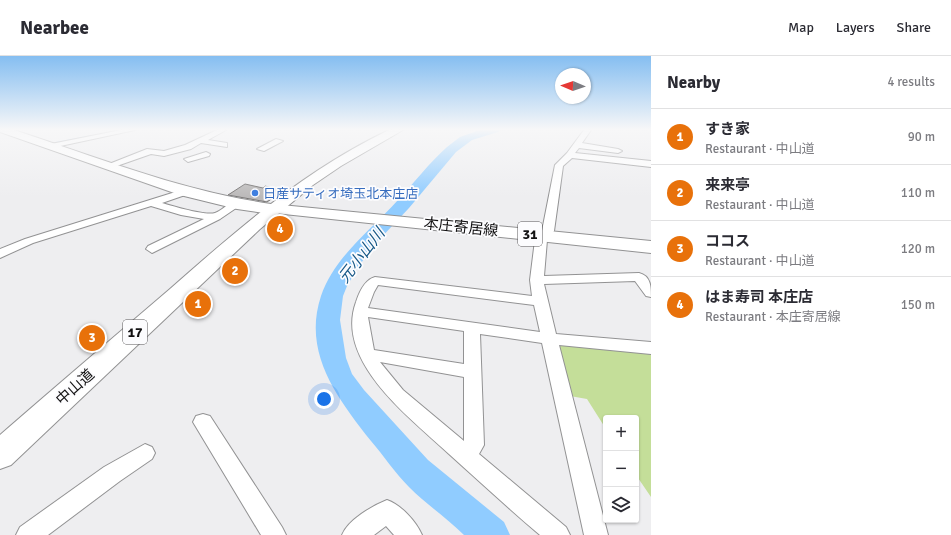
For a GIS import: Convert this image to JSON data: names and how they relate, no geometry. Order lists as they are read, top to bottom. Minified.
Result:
{"streets":{"main road":["本庄寄居線","31","17","中山道"]},"crossings":[["本庄寄居線","中山道"]],"water":["元小山川"],"places":["日産サティオ埼玉北本庄店"],"north":"left","page":{"header":"Nearbee","nav":["Map","Layers","Share"],"heading":["Nearby","4 results"],"list":[{"mark":"1","name":"すき家","note":"Restaurant · 中山道","value":"90 m"},{"mark":"2","name":"来来亭","note":"Restaurant · 中山道","value":"110 m"},{"mark":"3","name":"ココス","note":"Restaurant · 中山道","value":"120 m"},{"mark":"4","name":"はま寿司 本庄店","note":"Restaurant · 本庄寄居線","value":"150 m"}],"pins":["4","2","1","3"],"map_buttons":["+","−"]}}
